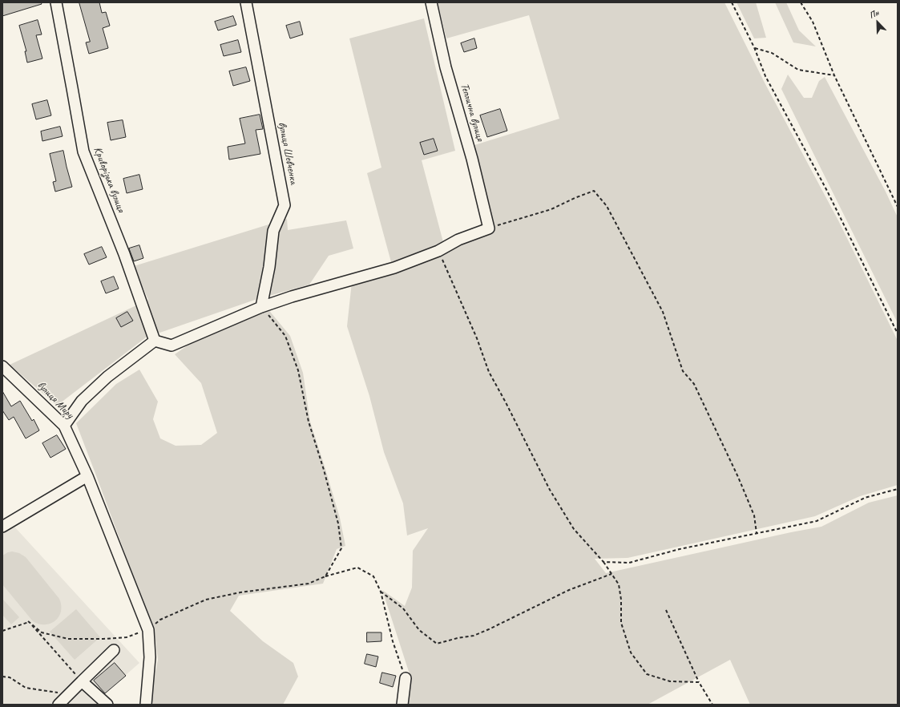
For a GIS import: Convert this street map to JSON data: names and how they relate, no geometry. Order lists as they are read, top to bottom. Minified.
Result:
{"streets":{"street":["Теплична вулиця","вулиця Шевченка","Криворізька вулиця","вулиця Миру"]},"north":"top left"}
